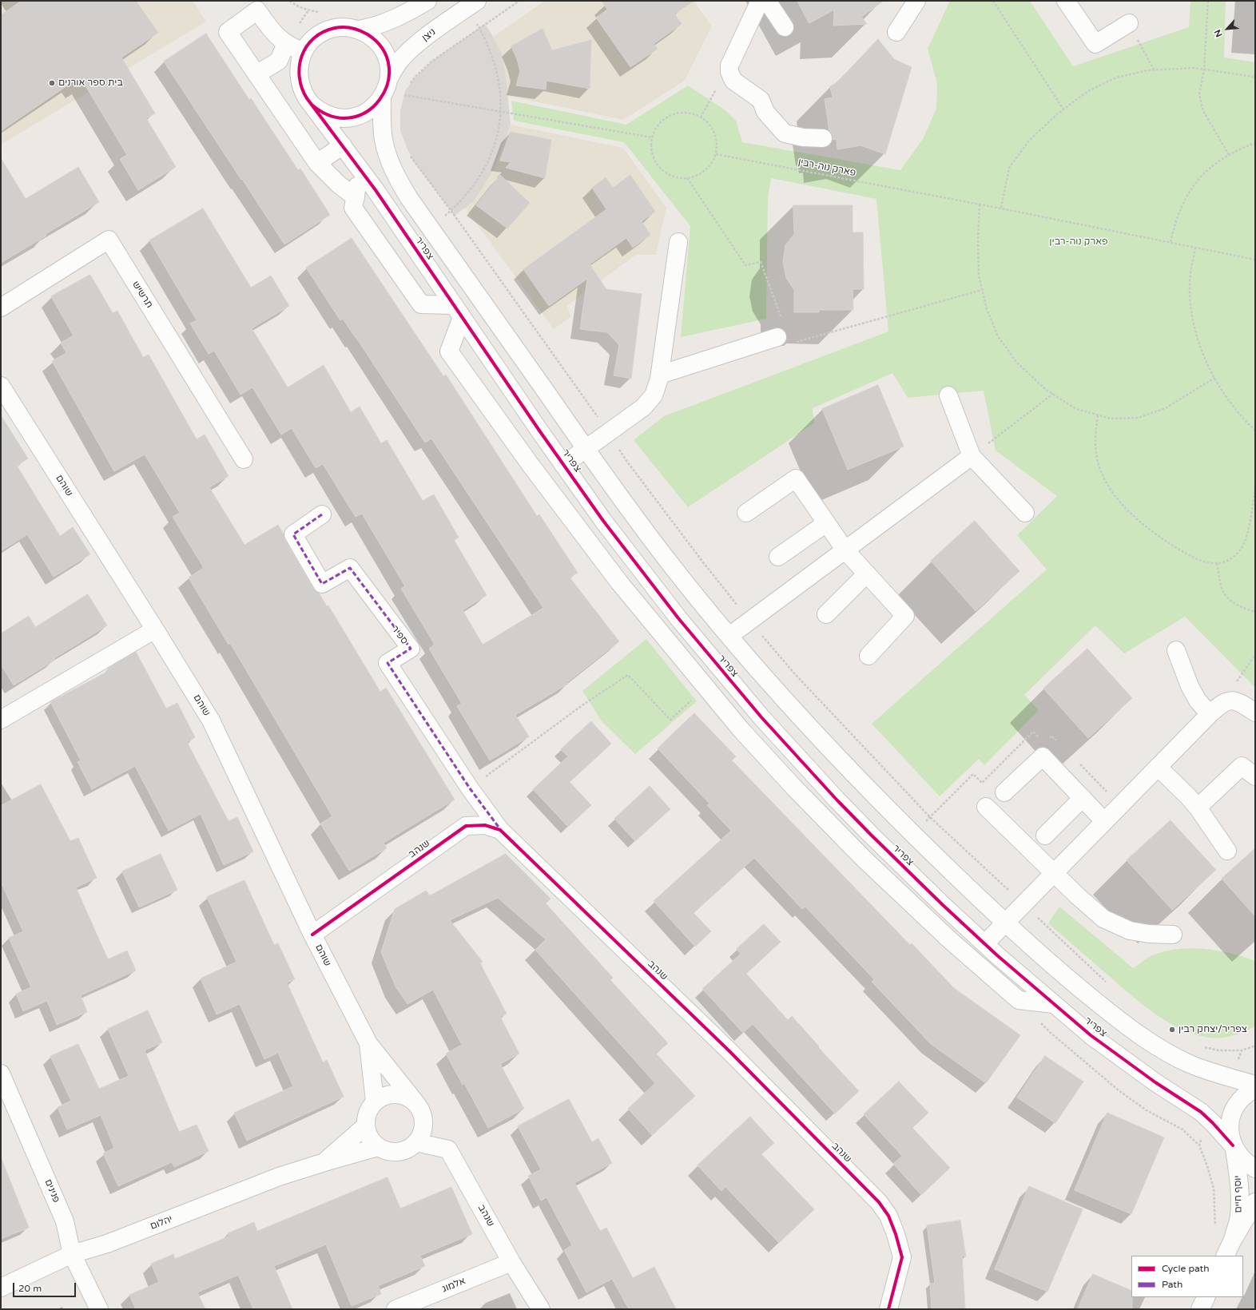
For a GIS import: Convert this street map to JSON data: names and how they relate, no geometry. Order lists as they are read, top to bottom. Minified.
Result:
{"streets":{"street":["ניצן","צפריר","תרשיש","שוהם","ספיר","שנהב","פנינים","יוסף חיים","יהלום","אלמוג"],"path":["פארק נוה-רבין"]},"crossings":[["ניצן","צפריר"],["צפריר","יוסף חיים"],["שוהם","שנהב"],["שוהם","יהלום"],["ספיר","שנהב"],["שנהב","יהלום"],["שנהב","אלמוג"],["פנינים","יהלום"]],"parks":["פארק נוה-רבין"],"places":["בית ספר אורנים","צפריר/יצחק רבין"],"legend":["Cycle path","Path"],"scale_bar":"20 m","north":"bottom left"}
